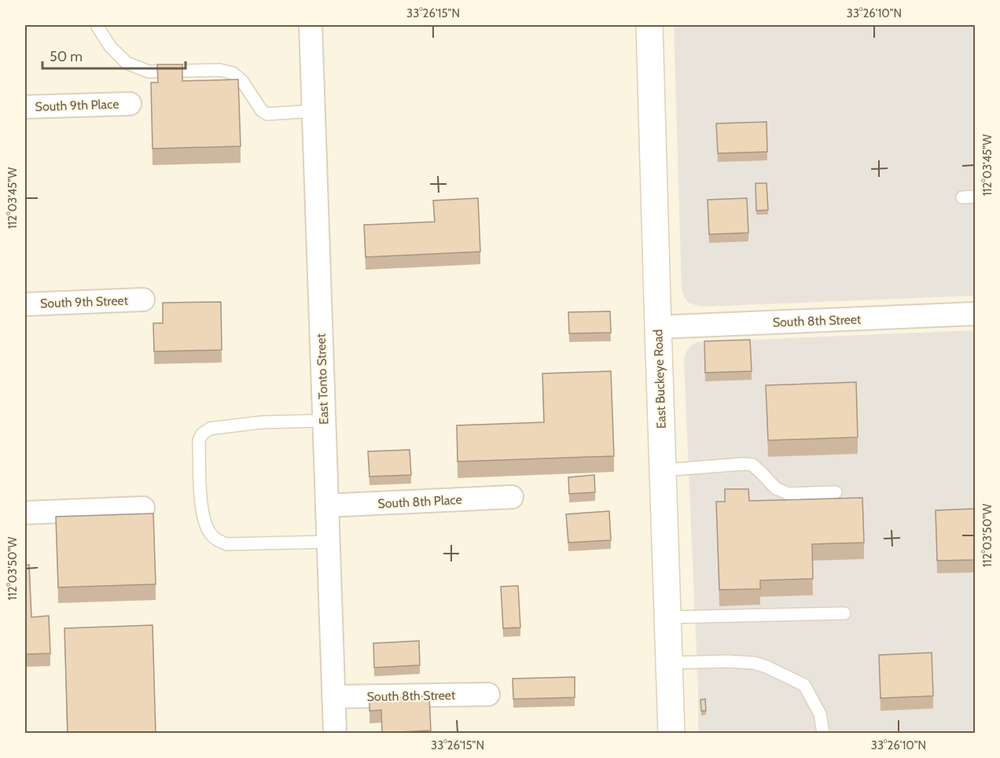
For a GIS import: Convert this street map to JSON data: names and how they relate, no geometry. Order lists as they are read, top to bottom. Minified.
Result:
{"streets":{"main road":["East Buckeye Road"],"street":["South 9th Place","South 9th Street","South 8th Street","East Tonto Street","South 8th Place"]},"crossings":[["South 8th Street","East Tonto Street"],["South 8th Street","East Buckeye Road"],["East Tonto Street","South 8th Place"]],"scale_bar":"50 m","coordinates":["33°26'15\"N","33°26'10\"N","112°03'45\"W","112°03'50\"W"]}
